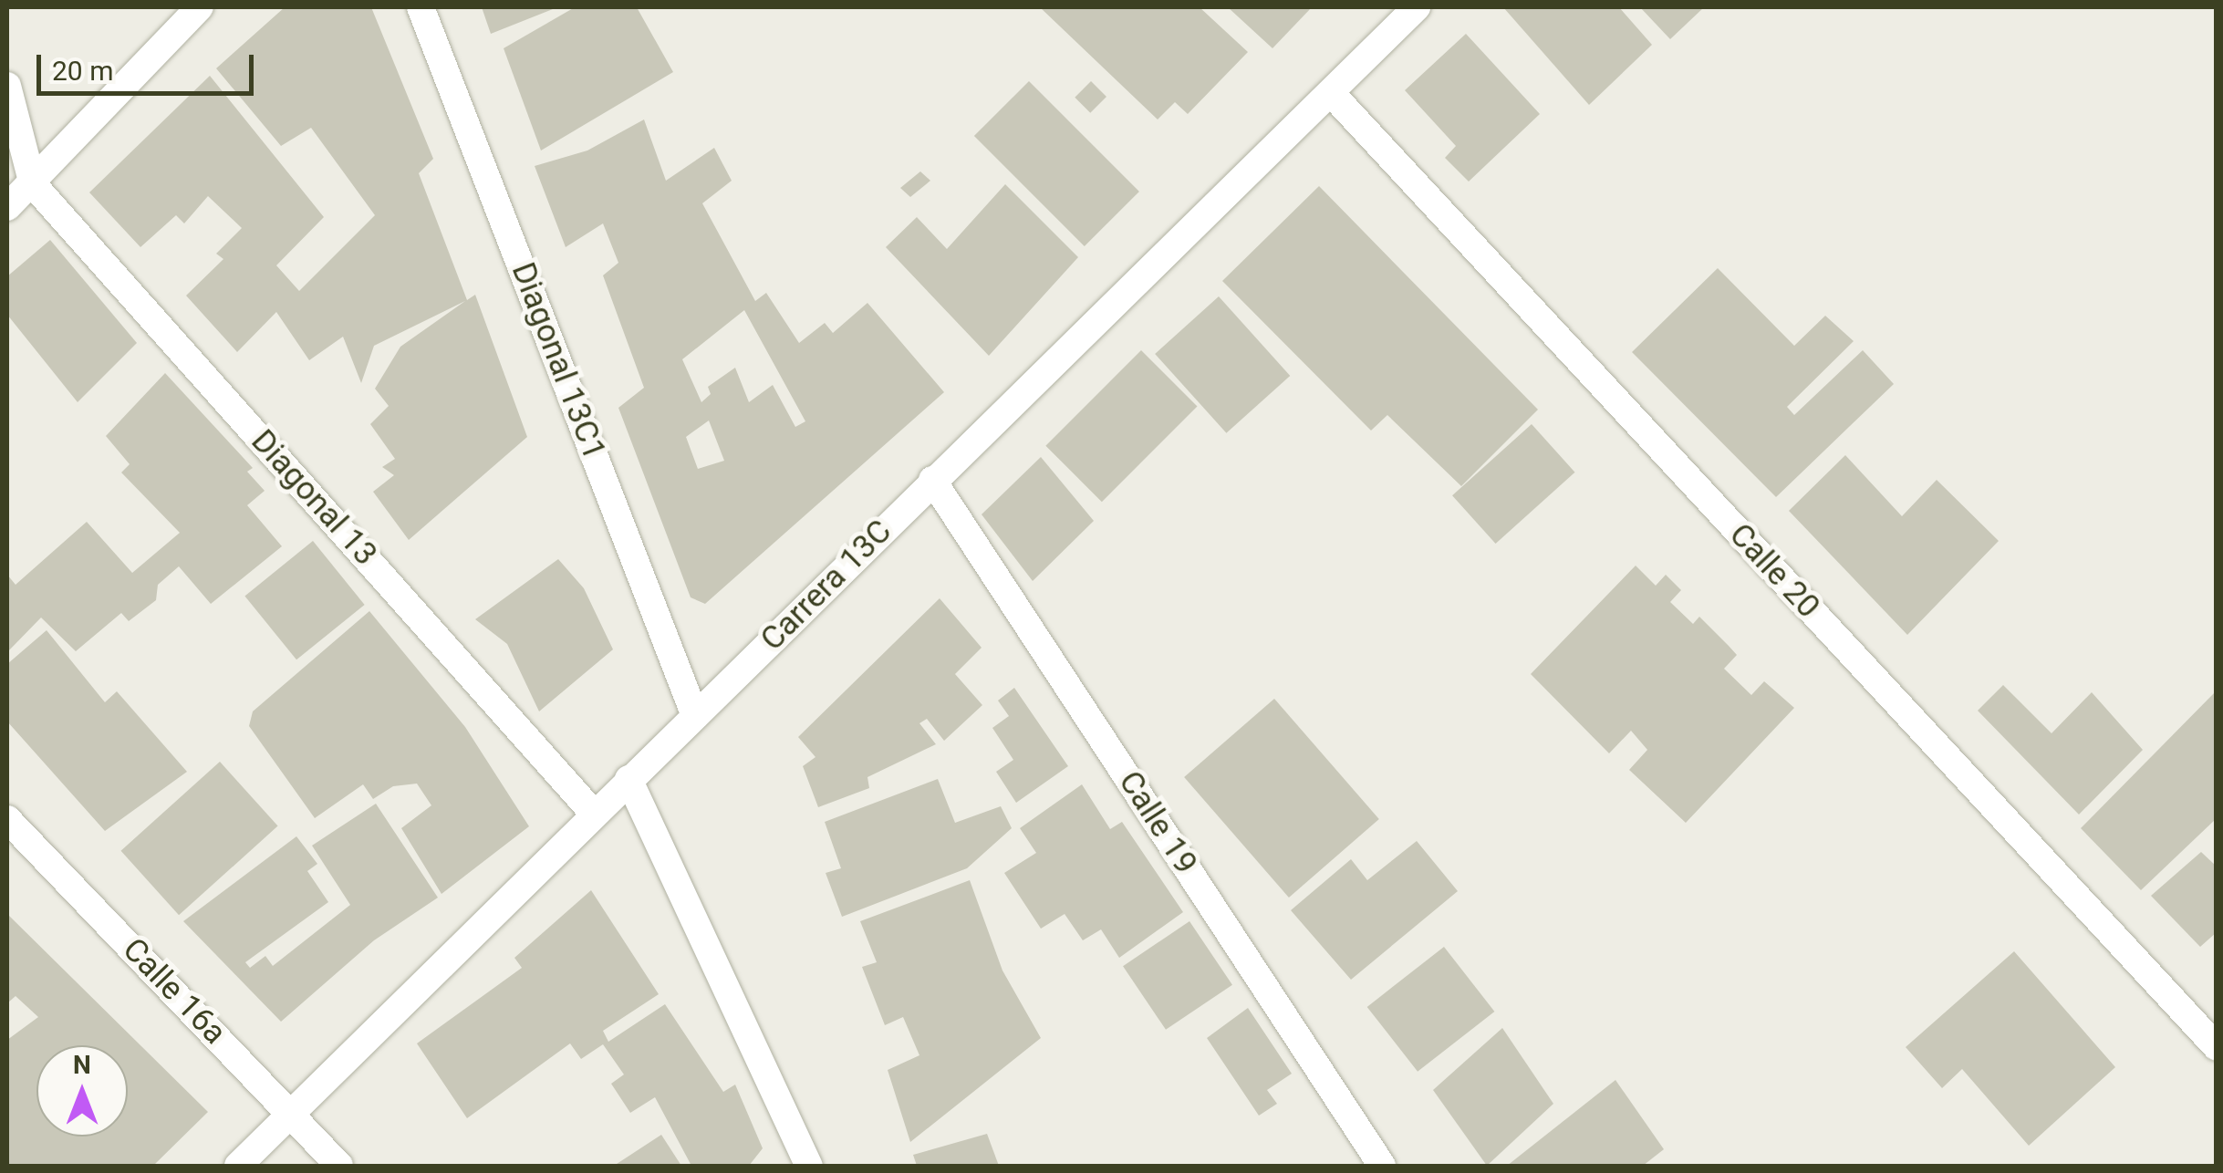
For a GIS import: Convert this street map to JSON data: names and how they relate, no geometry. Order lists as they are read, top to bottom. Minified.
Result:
{"streets":{"street":["Diagonal 13C1","Diagonal 13","Calle 20","Carrera 13C","Calle 19","Calle 16a"]},"crossings":[["Diagonal 13C1","Carrera 13C"],["Diagonal 13","Carrera 13C"],["Calle 20","Carrera 13C"],["Carrera 13C","Calle 19"],["Carrera 13C","Calle 16a"]],"scale_bar":"20 m","north":"top"}
